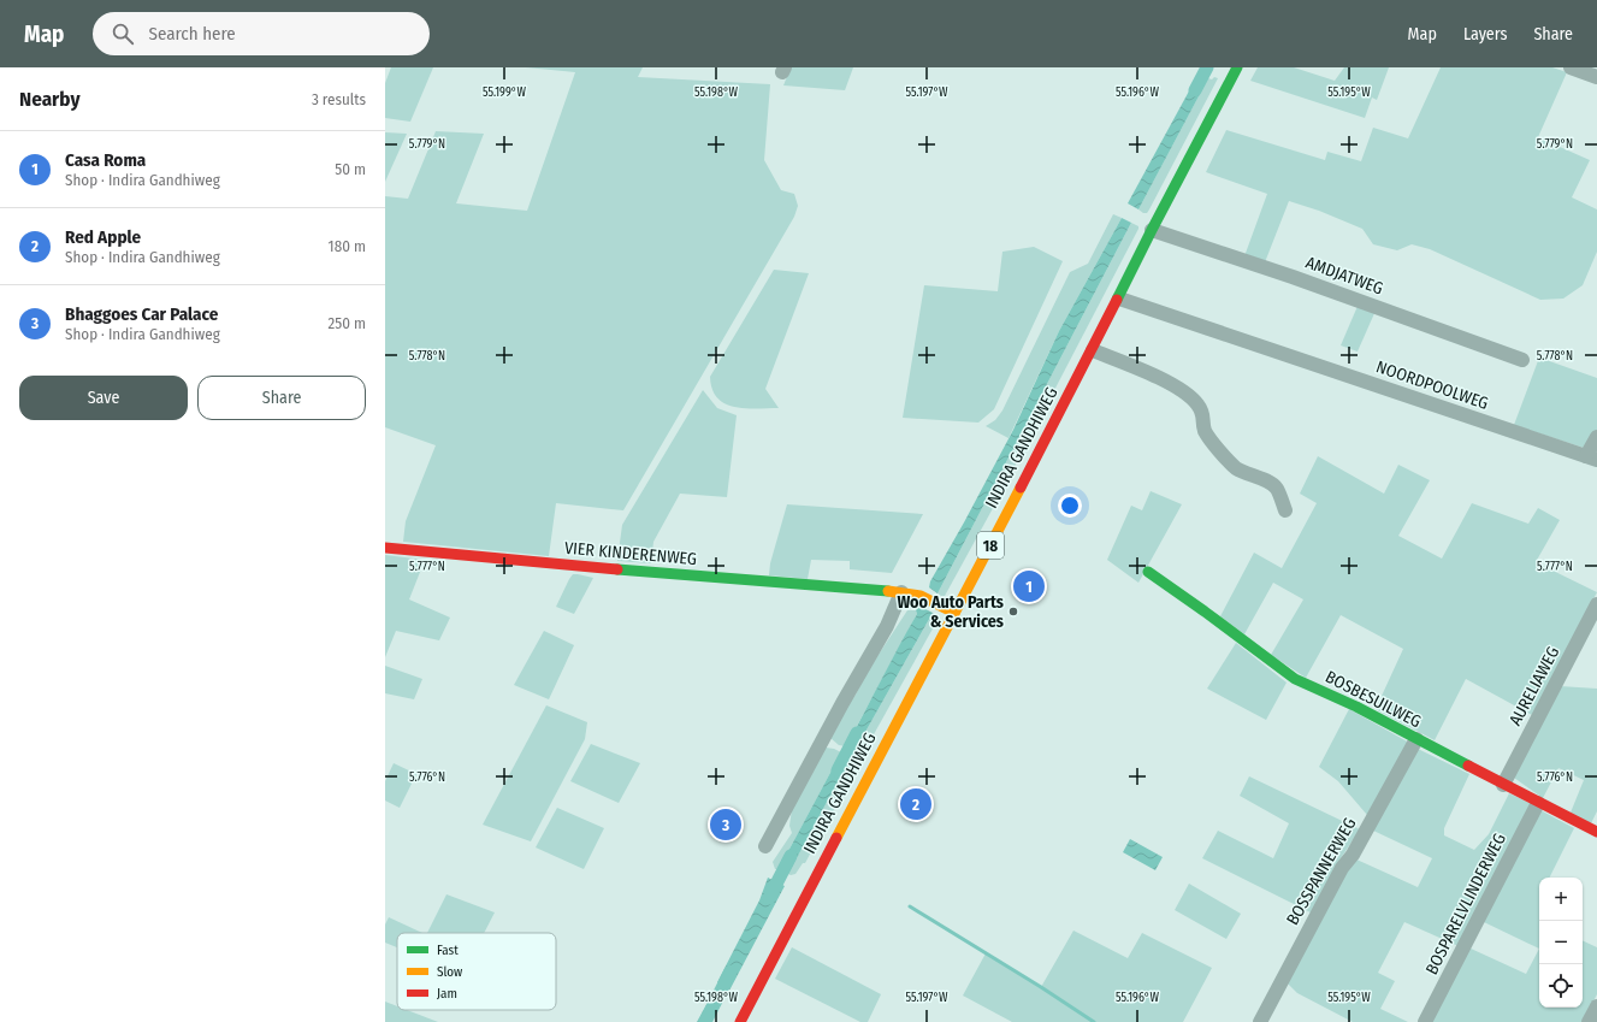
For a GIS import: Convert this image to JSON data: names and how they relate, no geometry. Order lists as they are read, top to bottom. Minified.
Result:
{"streets":{"street":["AMDJATWEG","NOORDPOOLWEG","INDIRA GANDHIWEG","18","VIER KINDERENWEG","AURELIAWEG","BOSBESUILWEG","BOSSPANNERWEG","BOSPARELVLINDERWEG"]},"crossings":[["AMDJATWEG","INDIRA GANDHIWEG"],["NOORDPOOLWEG","INDIRA GANDHIWEG"],["INDIRA GANDHIWEG","VIER KINDERENWEG"],["AURELIAWEG","BOSBESUILWEG"],["BOSBESUILWEG","BOSSPANNERWEG"],["BOSBESUILWEG","BOSPARELVLINDERWEG"]],"places":["Woo Auto Parts & Services"],"legend":["Fast","Slow","Jam"],"page":{"header":"Map","search":"Search here","nav":["Map","Layers","Share"],"heading":["Nearby","3 results"],"list":[{"mark":"1","name":"Casa Roma","note":"Shop · Indira Gandhiweg","value":"50 m"},{"mark":"2","name":"Red Apple","note":"Shop · Indira Gandhiweg","value":"180 m"},{"mark":"3","name":"Bhaggoes Car Palace","note":"Shop · Indira Gandhiweg","value":"250 m"}],"buttons":["Save","Share"],"pins":["1","2","3"],"map_buttons":["+","−"]},"coordinates":["55.199°W","55.198°W","55.197°W","55.196°W","55.195°W","5.779°N","5.778°N","5.777°N","5.776°N"]}
